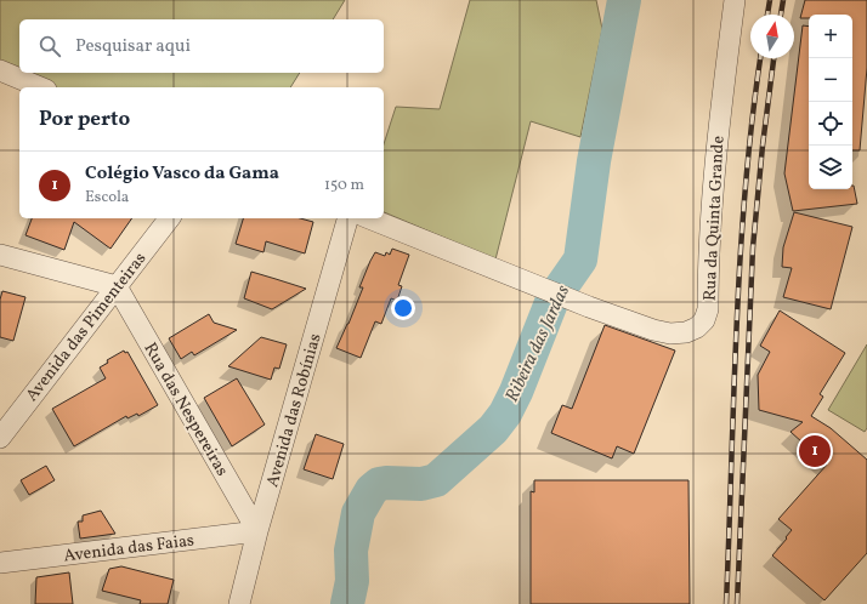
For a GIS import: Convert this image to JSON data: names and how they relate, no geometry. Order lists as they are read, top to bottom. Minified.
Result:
{"streets":{"street":["Rua da Quinta Grande","Avenida das Pimenteiras","Rua das Nespereiras","Avenida das Robínias","Avenida das Faias"]},"crossings":[["Avenida das Pimenteiras","Rua das Nespereiras"],["Rua das Nespereiras","Avenida das Robínias"],["Rua das Nespereiras","Avenida das Faias"],["Avenida das Robínias","Avenida das Faias"]],"water":["Ribeira das Jardas"],"north":"top","page":{"map_buttons":["+","−"],"search":"Pesquisar aqui","heading":"Por perto","list":[{"mark":"1","name":"Colégio Vasco da Gama","note":"Escola","value":"150 m"}],"pins":"1"}}
